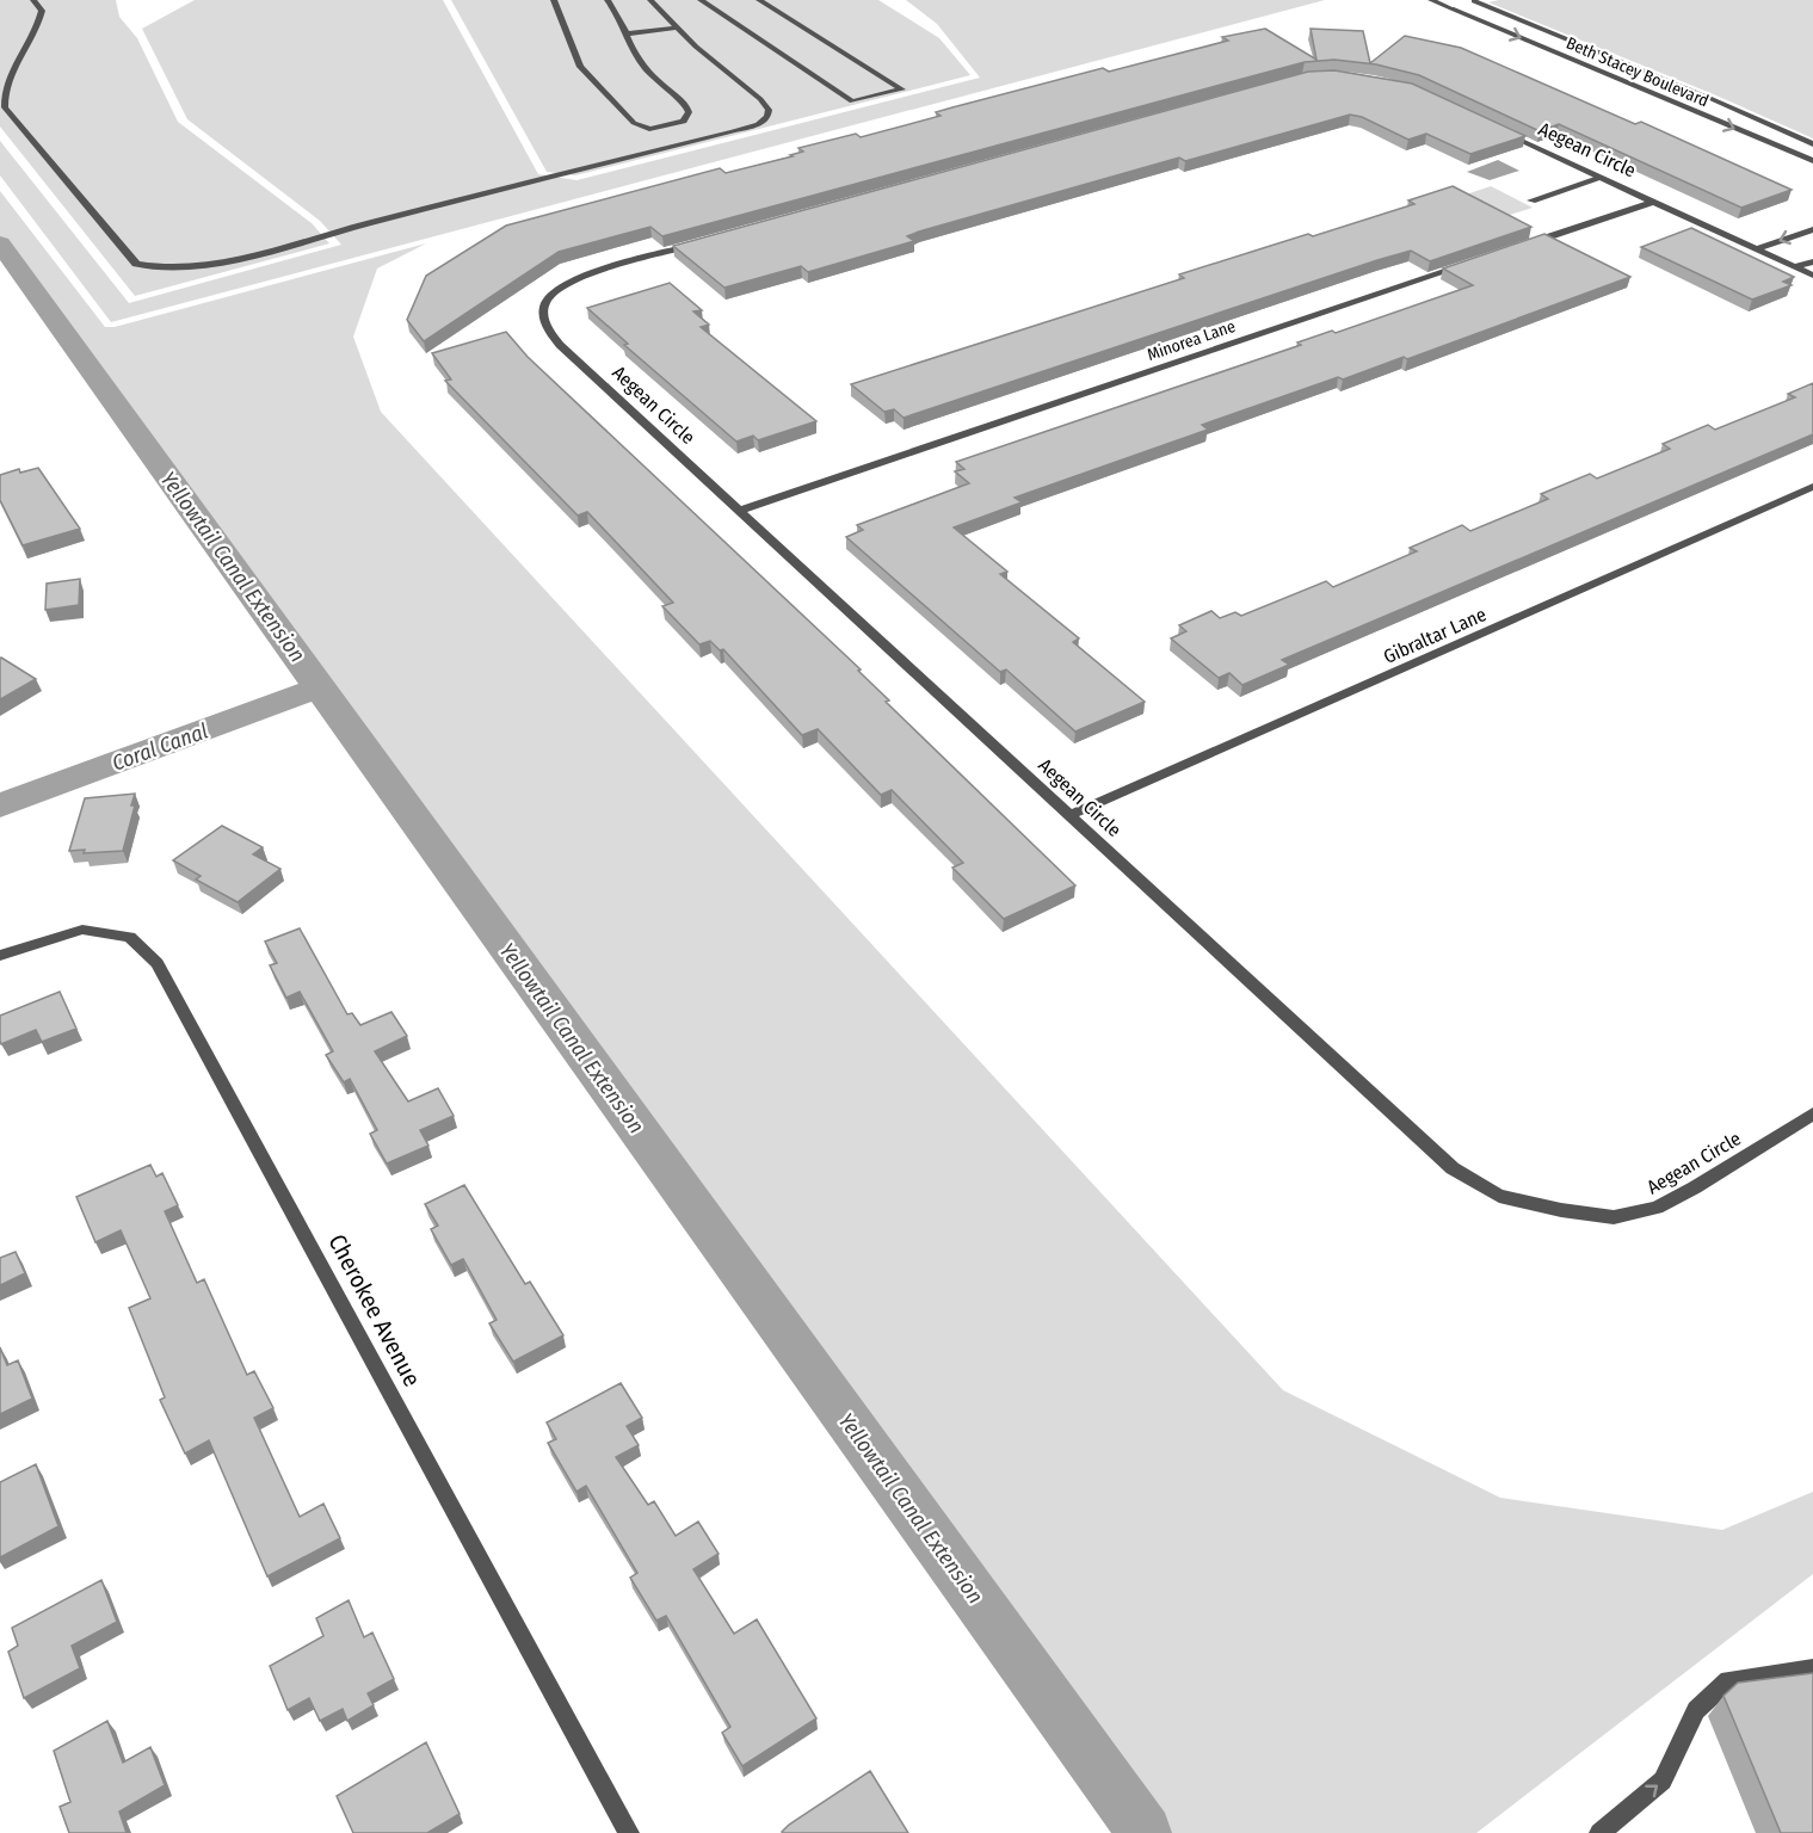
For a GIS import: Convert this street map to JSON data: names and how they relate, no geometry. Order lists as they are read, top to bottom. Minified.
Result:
{"streets":{"street":["Beth Stacey Boulevard","Aegean Circle","Minorea Lane","Gibraltar Lane","Cherokee Avenue"]},"crossings":[["Aegean Circle","Minorea Lane"],["Aegean Circle","Gibraltar Lane"]],"water":["Yellowtail Canal Extension","Coral Canal"]}
